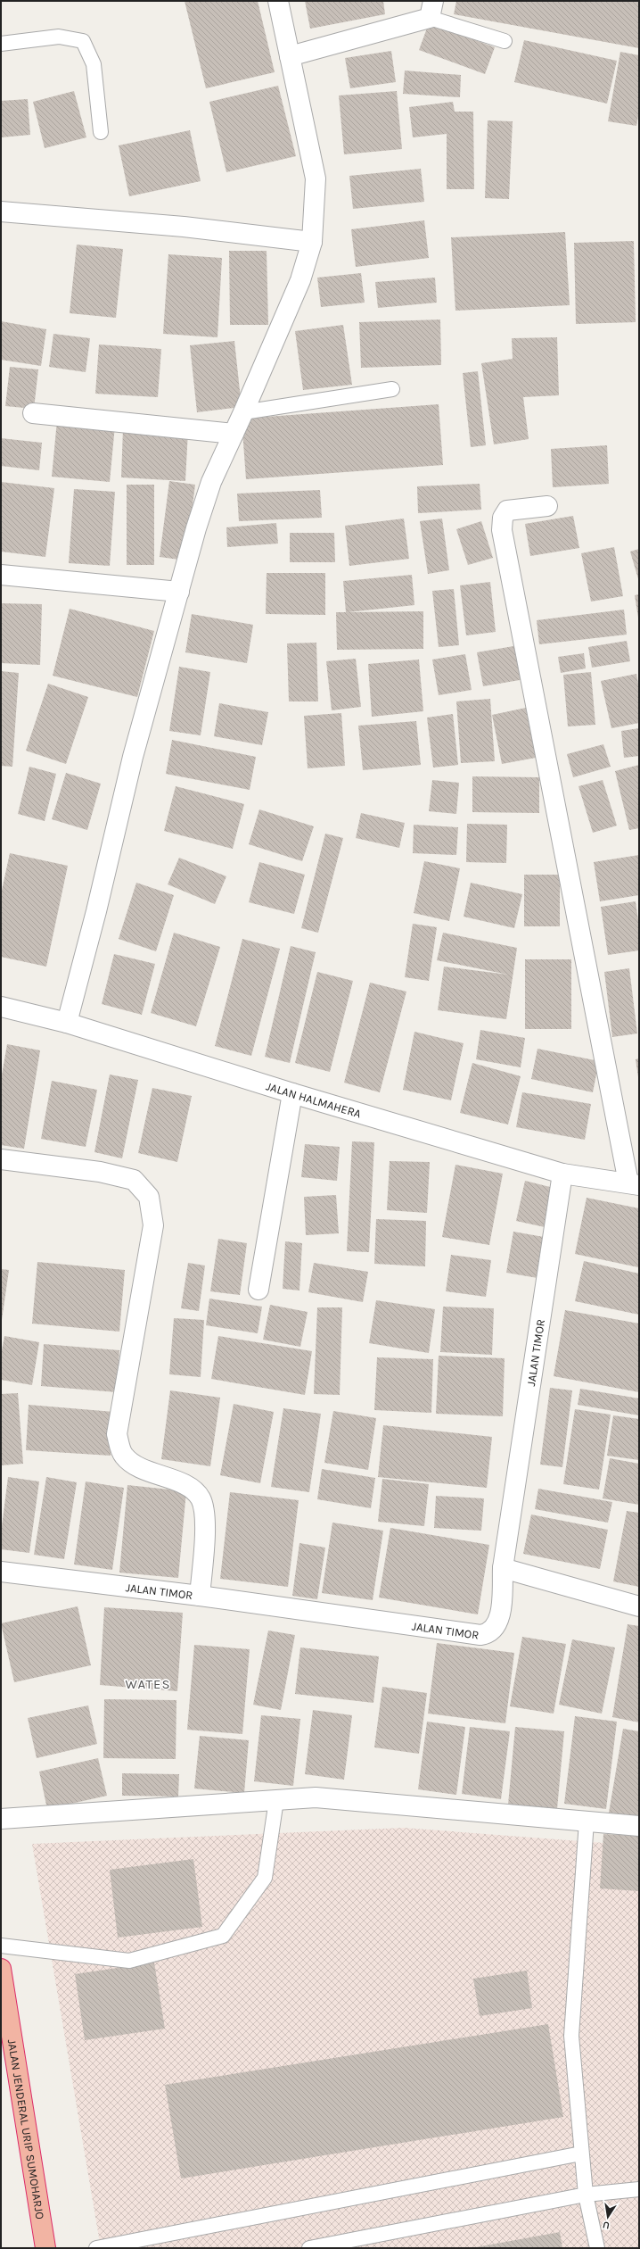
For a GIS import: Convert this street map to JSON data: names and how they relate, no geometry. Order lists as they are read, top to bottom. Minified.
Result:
{"streets":{"highway":["JALAN JENDERAL URIP SUMOHARJO"],"street":["JALAN HALMAHERA","JALAN TIMOR"]},"crossings":[["JALAN HALMAHERA","JALAN TIMOR"]],"districts":["WATES"],"north":"bottom"}
